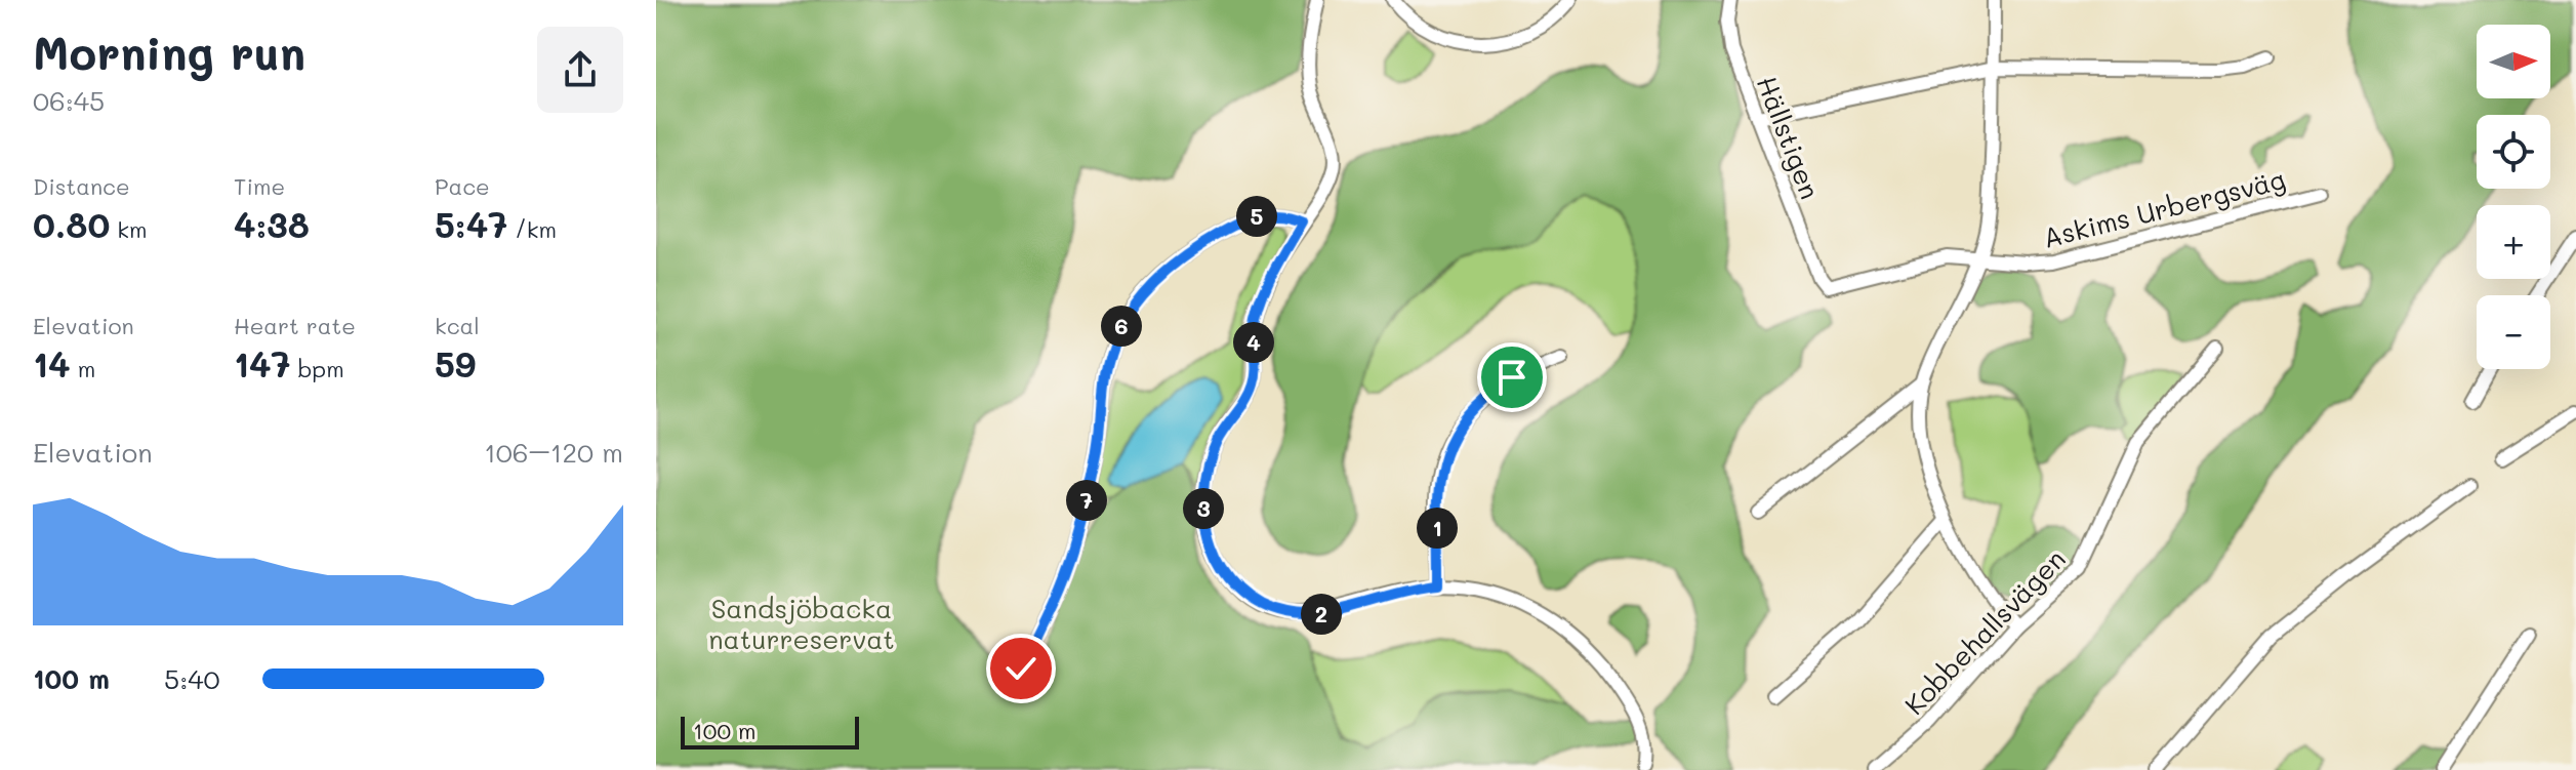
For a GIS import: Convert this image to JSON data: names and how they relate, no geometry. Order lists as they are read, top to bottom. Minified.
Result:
{"streets":{"street":["Hällstigen","Askims Urbergsväg","Kobbehallsvägen"]},"crossings":[["Hällstigen","Askims Urbergsväg"]],"parks":["Sandsjöbacka naturreservat"],"scale_bar":"100 m","north":"right","page":{"heading":["Morning run","06:45"],"map_buttons":["+","−"],"stats":[["Distance","0.80 km"],["Time","4:38"],["Pace","5:47 /km"],["Elevation","14 m"],["Heart rate","147 bpm"],["kcal","59"]],"pins":["5","6","4","7","3","1","2"],"chart":["Elevation","106–120 m"],"list":[{"name":"100 m","note":"5:40"}],"scale":"100 m"}}
